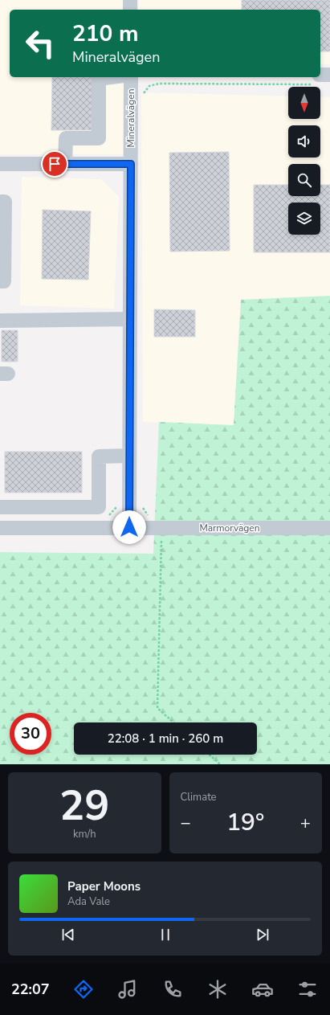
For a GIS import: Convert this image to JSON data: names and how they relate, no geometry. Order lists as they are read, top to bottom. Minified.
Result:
{"streets":{"street":["Mineralvägen","Marmorvägen"]},"north":"bottom","page":{"turn":["210 m","Mineralvägen"],"limit":"30","trip":"22:08 · 1 min · 260 m","tile":[["29","km/h"],"Climate"],"heat":["−","19°","+"],"song":["Paper Moons","Ada Vale"],"tabs":"22:07"}}
